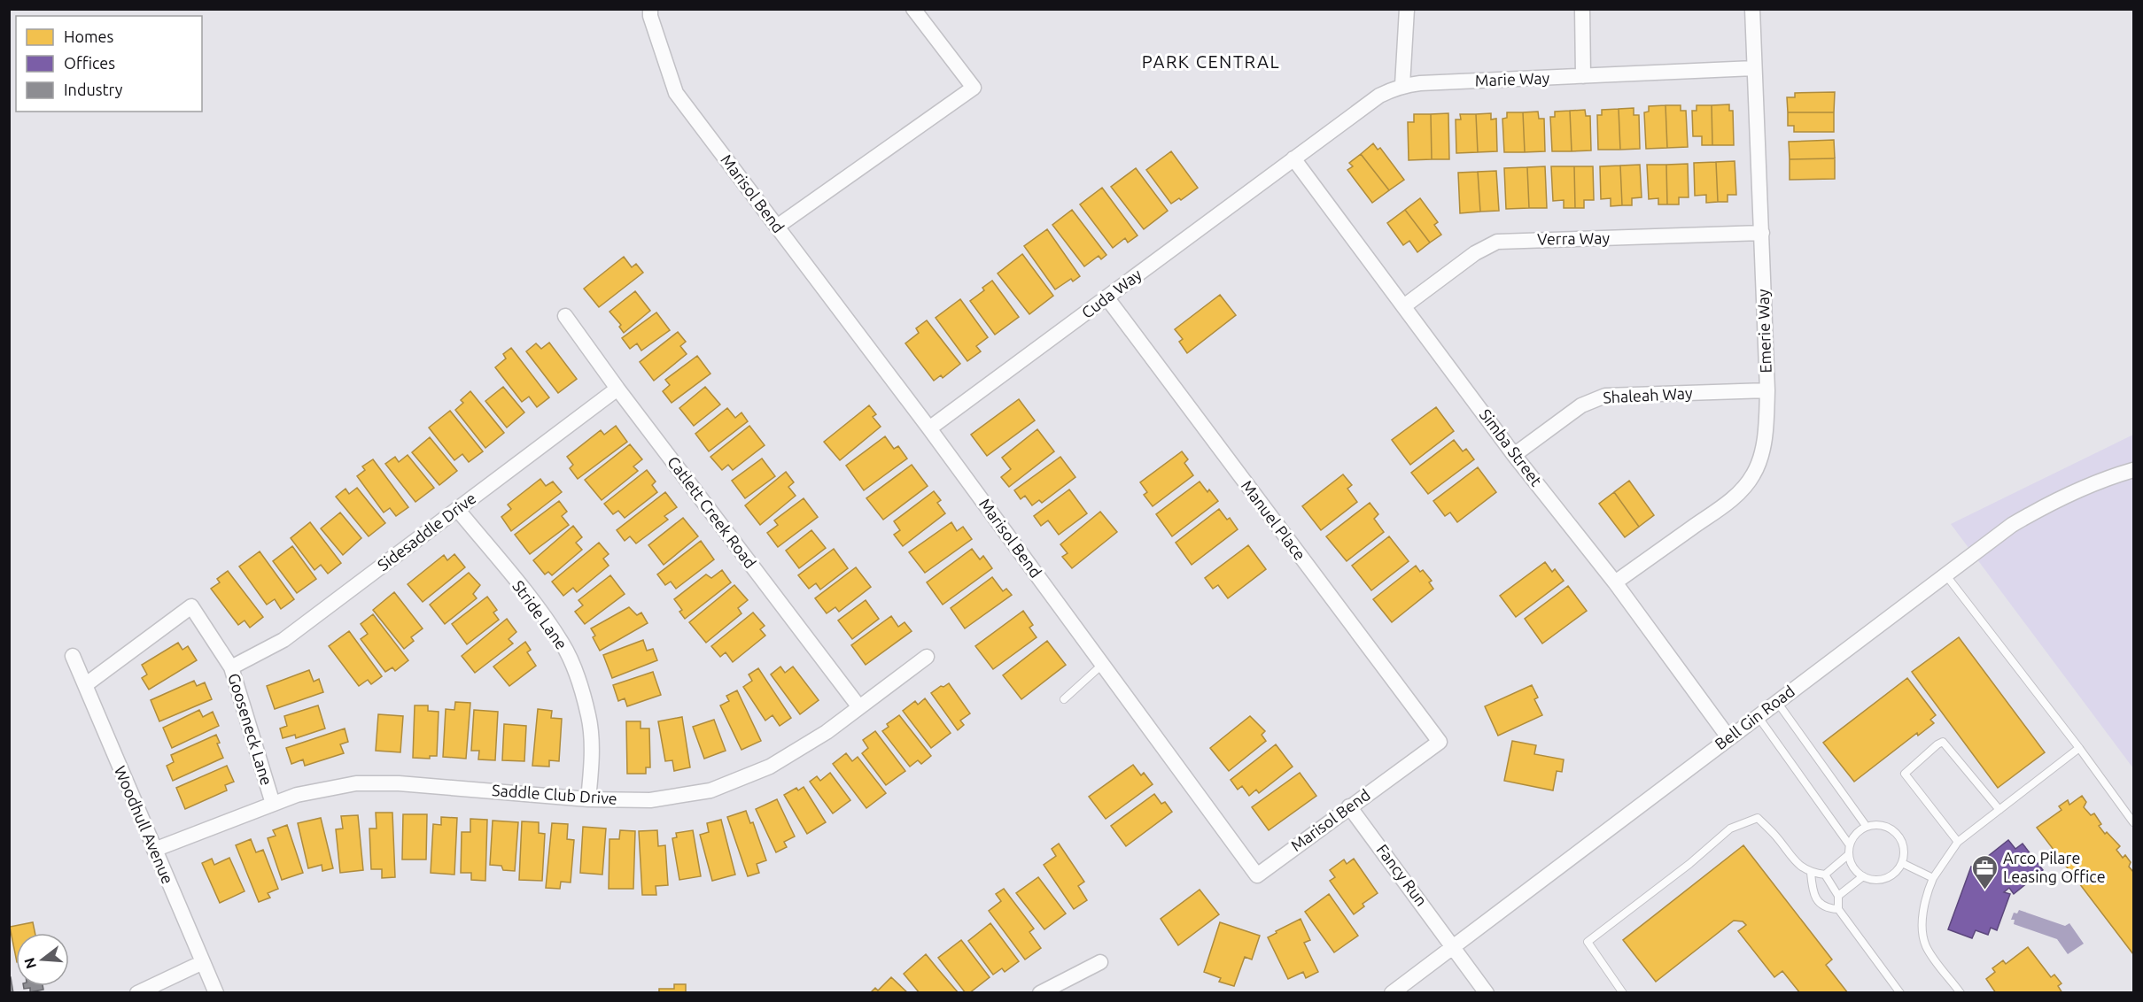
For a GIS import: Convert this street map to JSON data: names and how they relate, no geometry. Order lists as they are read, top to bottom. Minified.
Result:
{"streets":{"street":["Marie Way","Marisol Bend","Verra Way","Cuda Way","Emerie Way","Shaleah Way","Simba Street","Catlett Creek Road","Manuel Place","Sidesaddle Drive","Stride Lane","Bell Gin Road","Gooseneck Lane","Saddle Club Drive","Woodhull Avenue","Fancy Run"]},"crossings":[["Marie Way","Cuda Way"],["Marie Way","Emerie Way"],["Marie Way","Simba Street"],["Marisol Bend","Cuda Way"],["Marisol Bend","Manuel Place"],["Marisol Bend","Fancy Run"],["Verra Way","Emerie Way"],["Verra Way","Simba Street"],["Cuda Way","Simba Street"],["Cuda Way","Manuel Place"],["Emerie Way","Shaleah Way"],["Emerie Way","Simba Street"],["Shaleah Way","Simba Street"],["Simba Street","Bell Gin Road"],["Catlett Creek Road","Sidesaddle Drive"],["Catlett Creek Road","Saddle Club Drive"],["Sidesaddle Drive","Stride Lane"],["Sidesaddle Drive","Gooseneck Lane"],["Stride Lane","Saddle Club Drive"],["Bell Gin Road","Fancy Run"],["Gooseneck Lane","Saddle Club Drive"],["Gooseneck Lane","Woodhull Avenue"],["Saddle Club Drive","Woodhull Avenue"]],"districts":["PARK CENTRAL"],"places":{"office":["Arco Pilare Leasing Office"]},"legend":["Homes","Offices","Industry"],"north":"left"}
